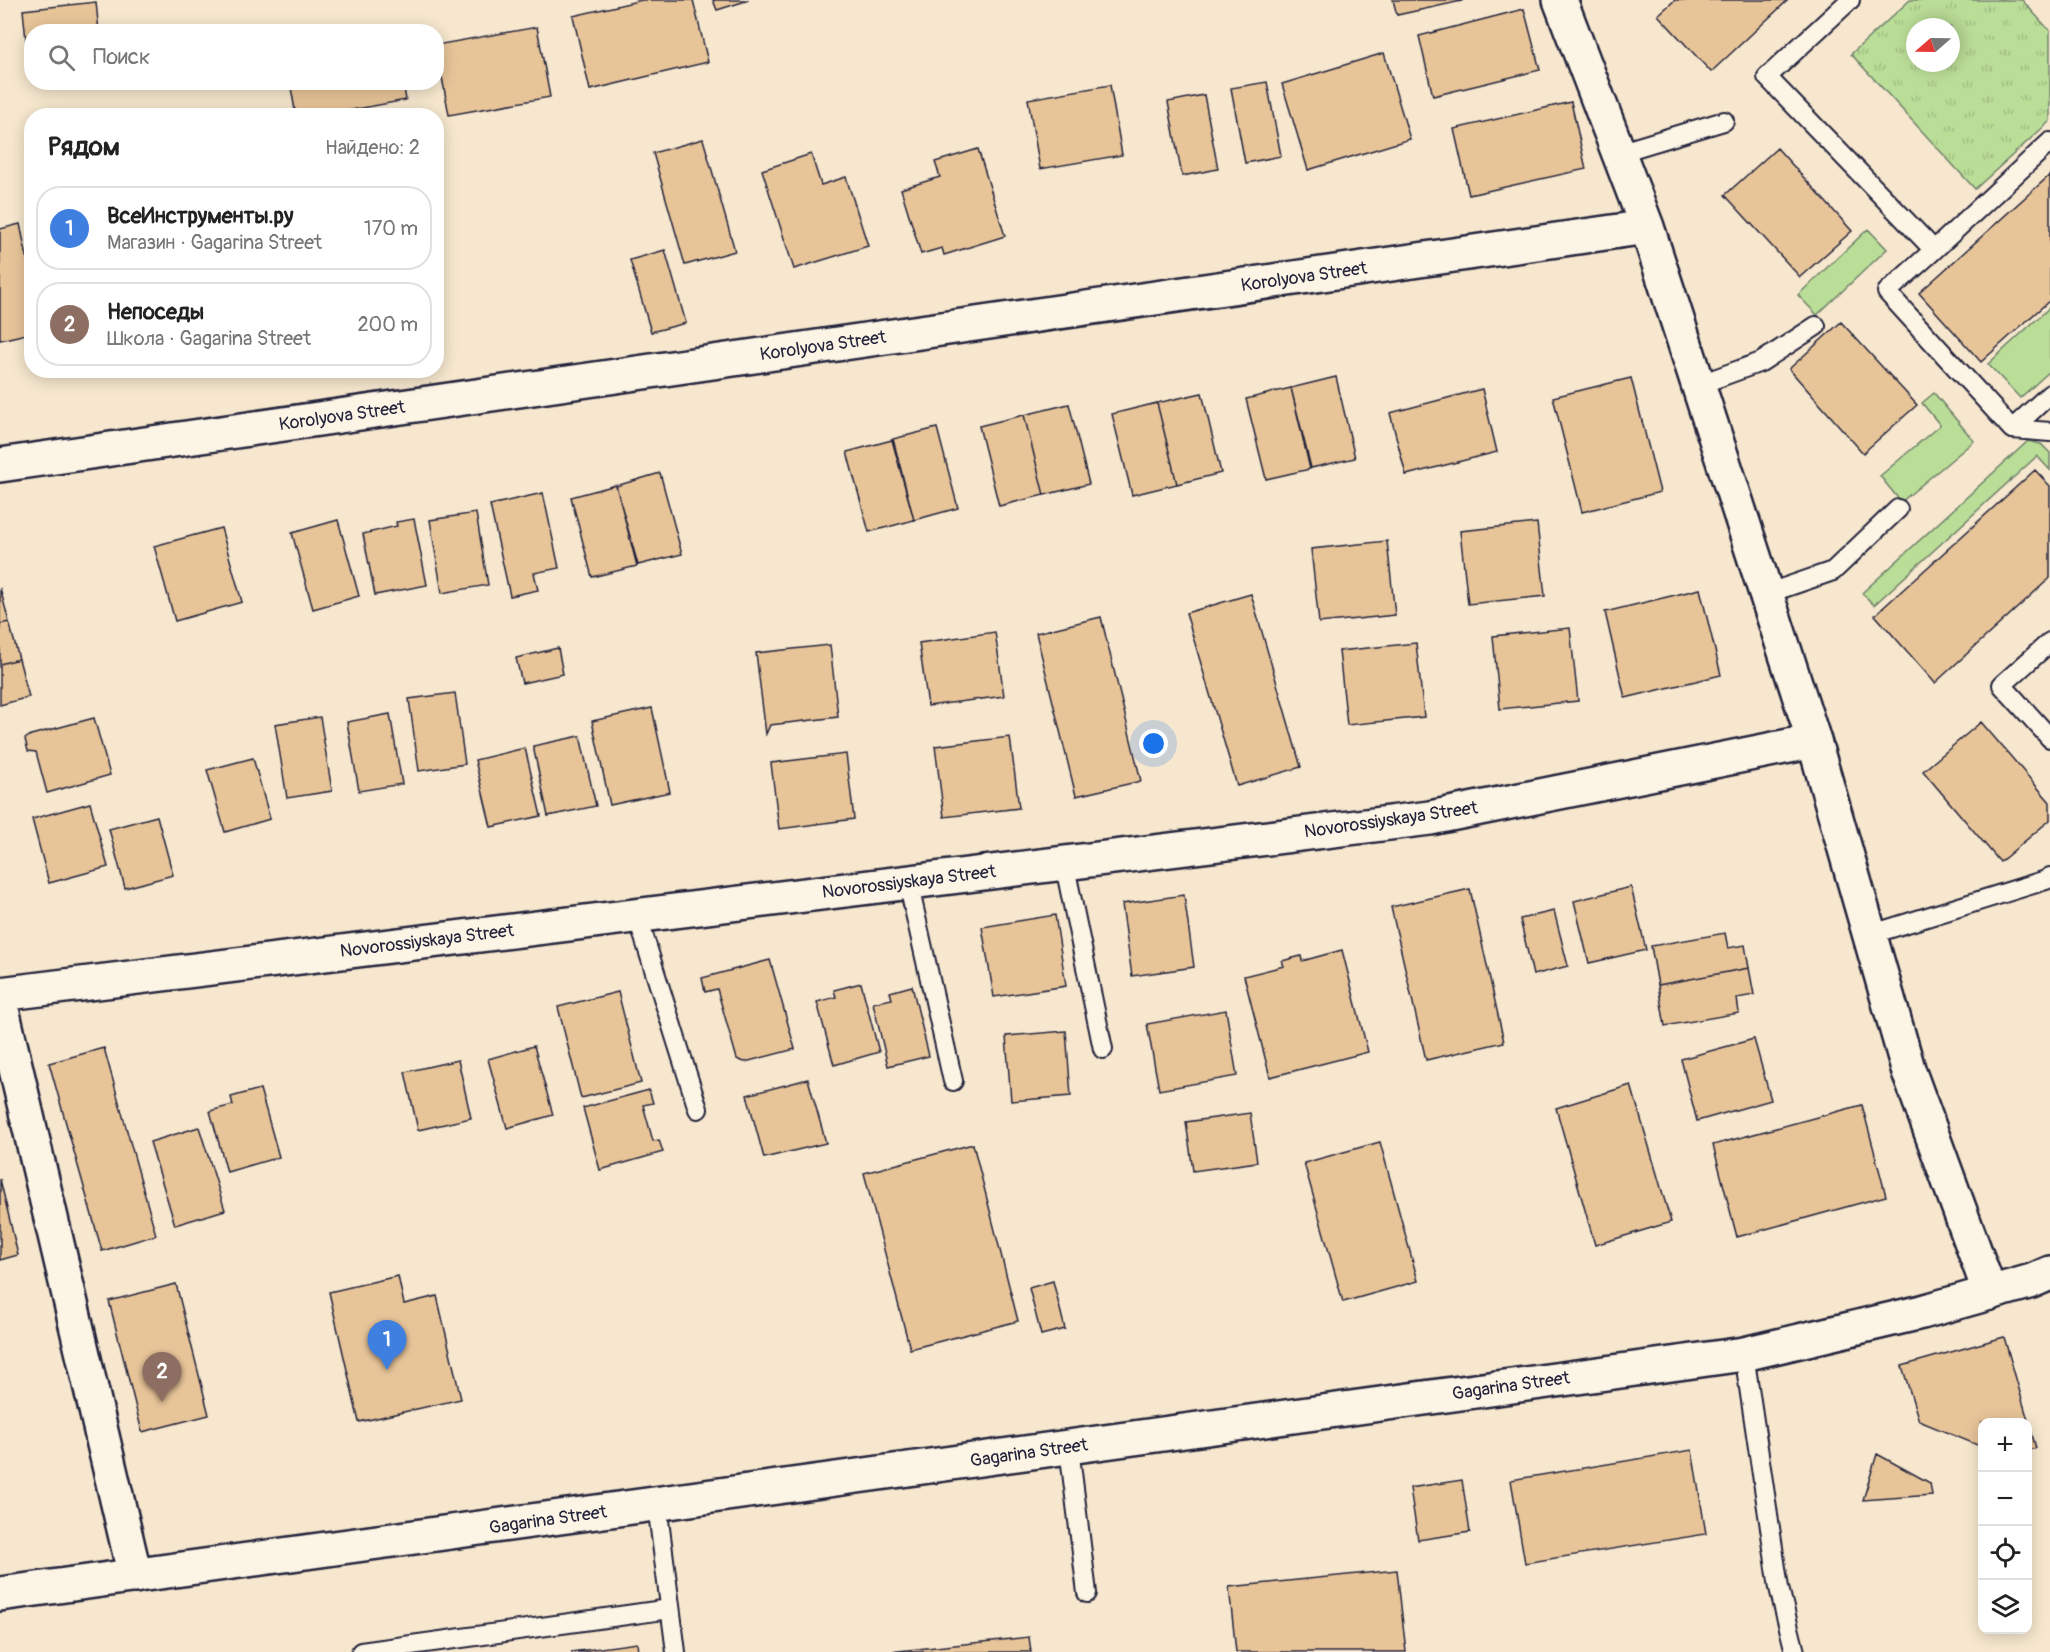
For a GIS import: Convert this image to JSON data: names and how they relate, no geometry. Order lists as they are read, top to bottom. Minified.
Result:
{"streets":{"street":["Korolyova Street","Novorossiyskaya Street","Gagarina Street"]},"north":"left","page":{"search":"Поиск","heading":["Рядом","Найдено: 2"],"list":[{"mark":"1","name":"ВсеИнструменты.ру","note":"Магазин · Gagarina Street","value":"170 m"},{"mark":"2","name":"Непоседы","note":"Школа · Gagarina Street","value":"200 m"}],"pins":["1","2"],"map_buttons":["+","−"]}}
